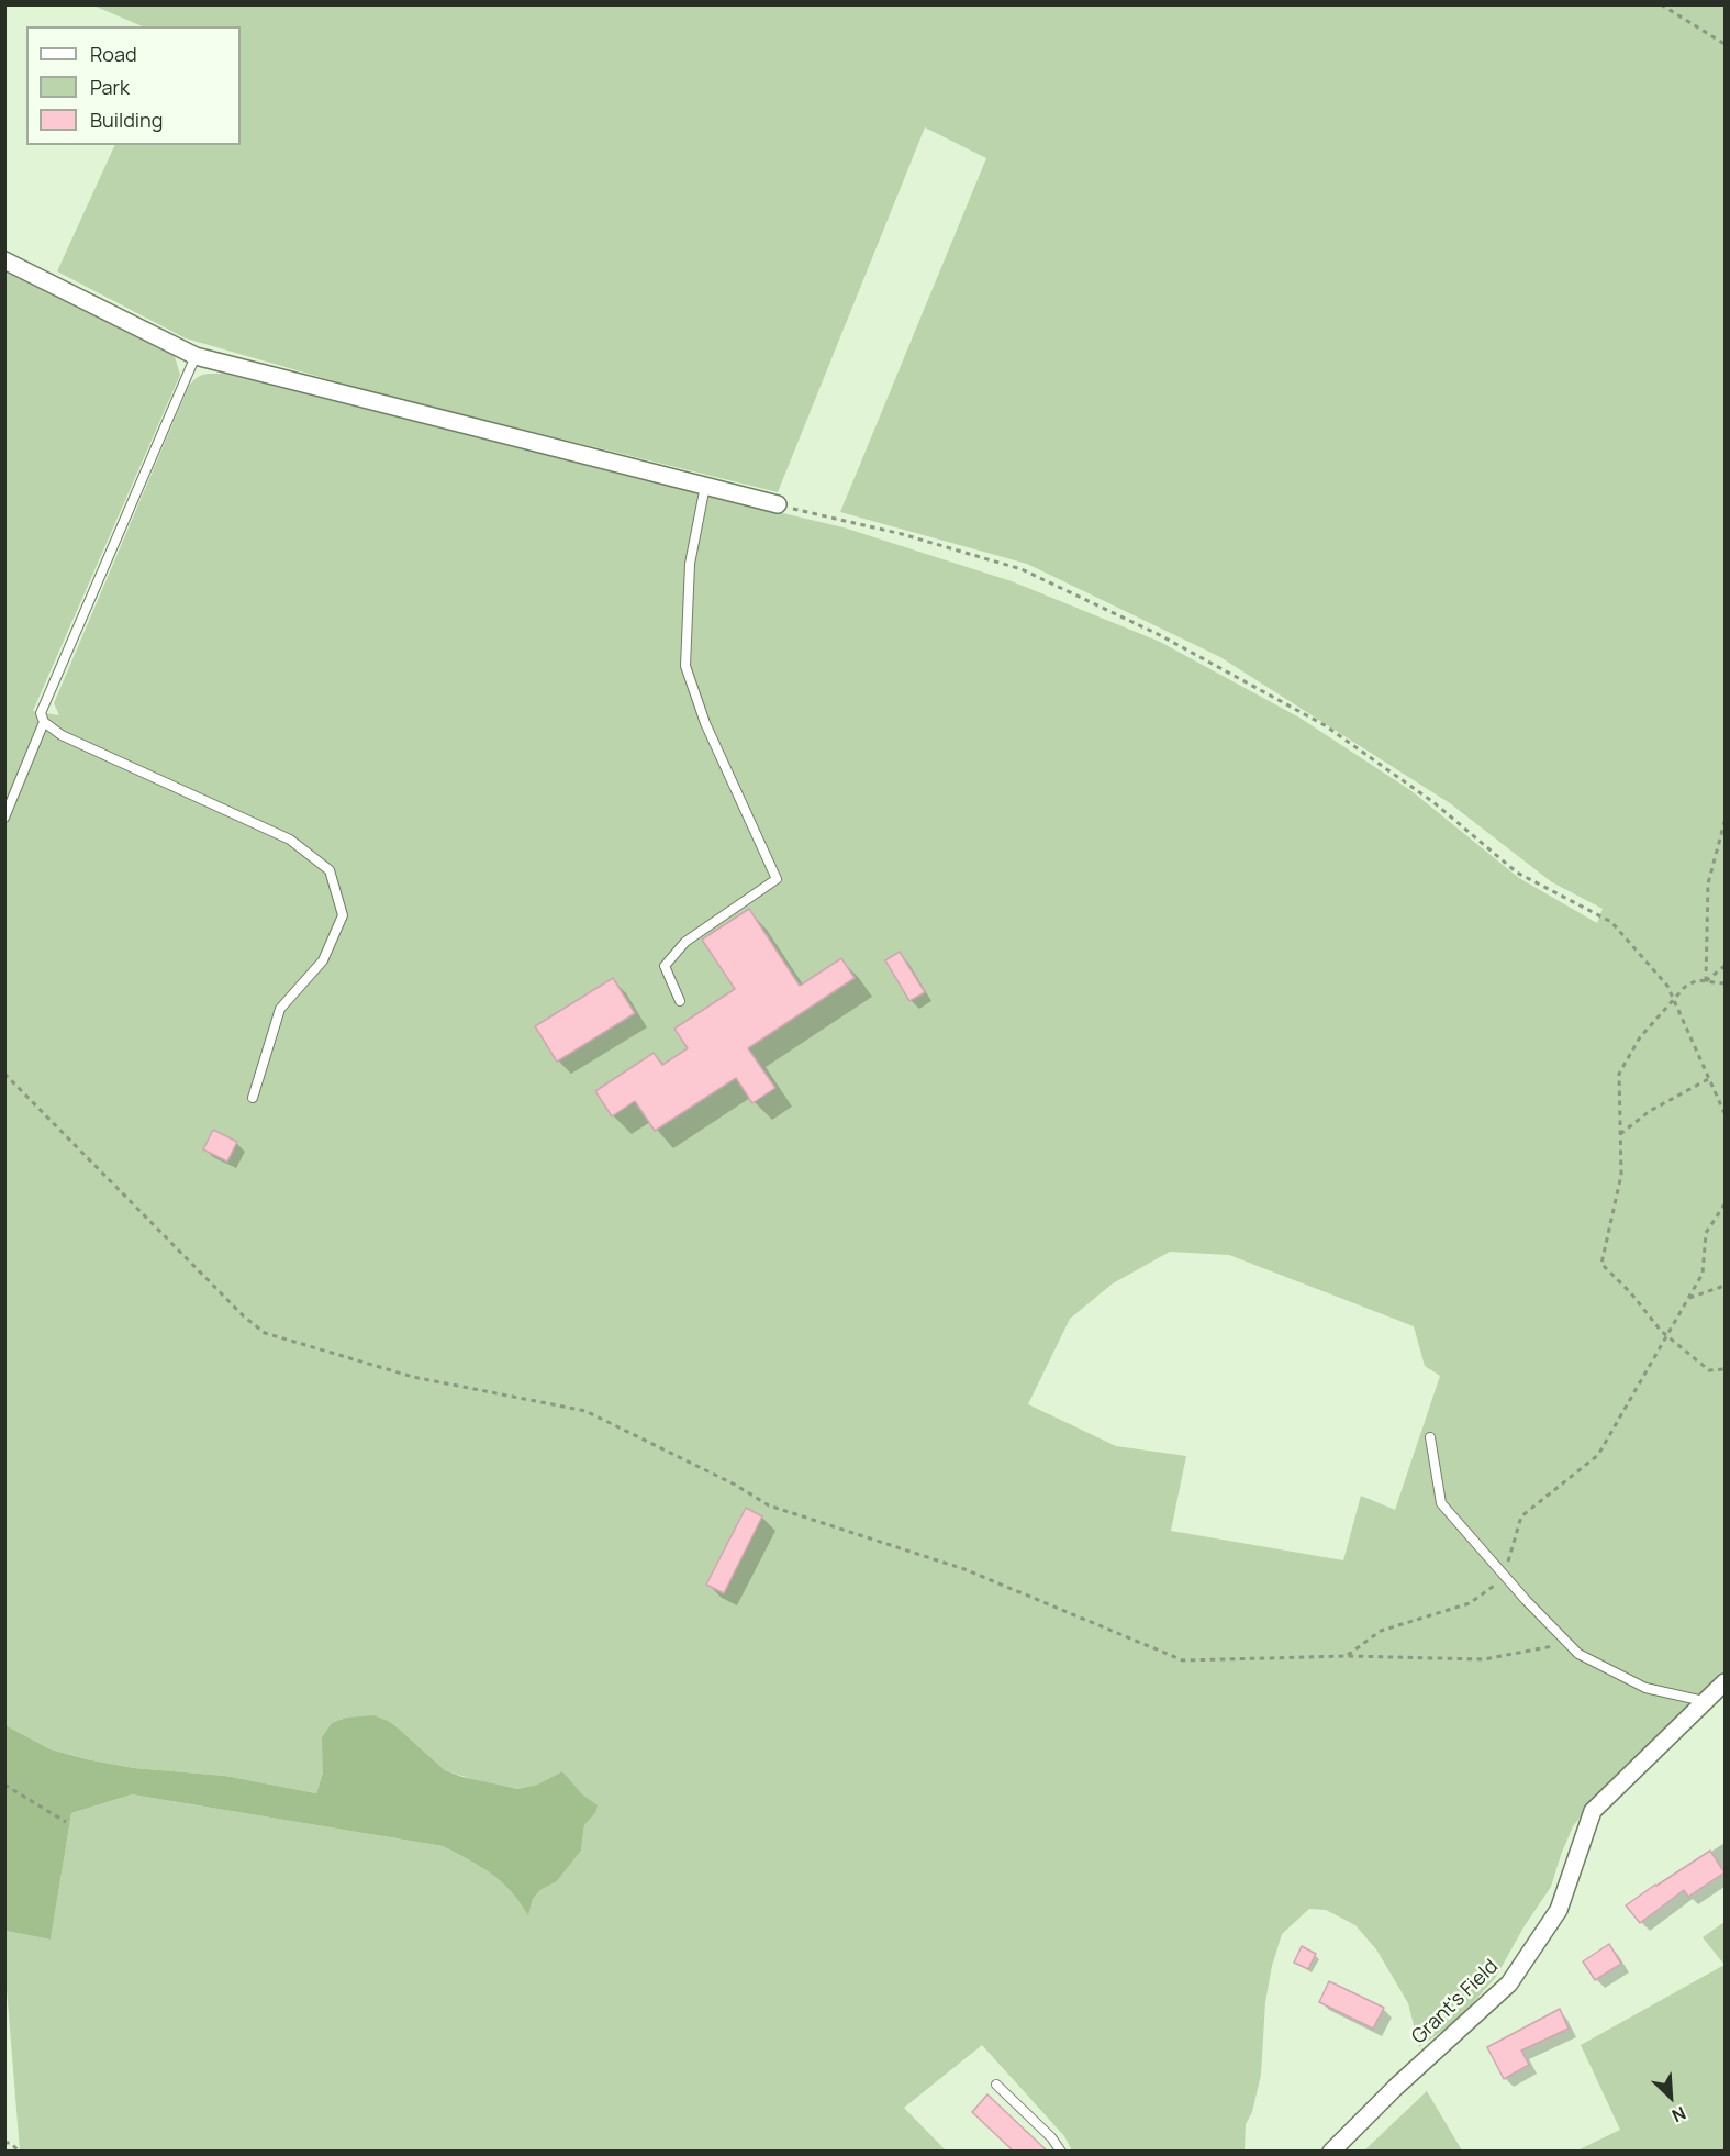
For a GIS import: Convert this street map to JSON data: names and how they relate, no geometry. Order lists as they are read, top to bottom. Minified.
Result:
{"streets":{"street":["Grant's Field"]},"legend":["Road","Park","Building"],"north":"bottom right"}
